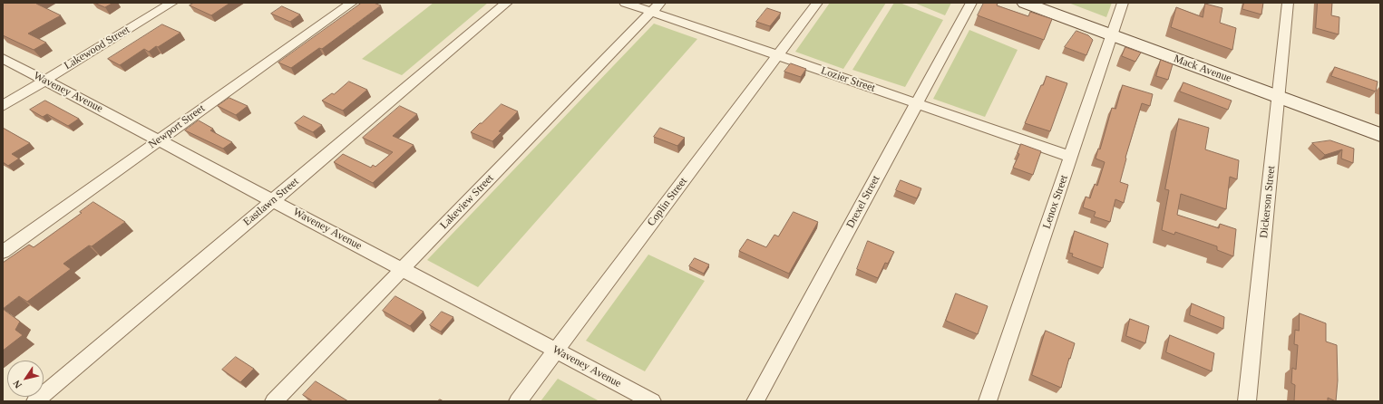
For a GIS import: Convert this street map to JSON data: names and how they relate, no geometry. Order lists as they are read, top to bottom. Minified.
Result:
{"streets":{"main road":["Mack Avenue"],"street":["Lakewood Street","Lozier Street","Waveney Avenue","Newport Street","Eastlawn Street","Lakeview Street","Coplin Street","Drexel Street","Lenox Street","Dickerson Street"]},"crossings":[["Lakewood Street","Waveney Avenue"],["Mack Avenue","Lenox Street"],["Mack Avenue","Dickerson Street"],["Lozier Street","Lakeview Street"],["Lozier Street","Coplin Street"],["Lozier Street","Drexel Street"],["Lozier Street","Lenox Street"],["Waveney Avenue","Newport Street"],["Waveney Avenue","Eastlawn Street"],["Waveney Avenue","Lakeview Street"],["Waveney Avenue","Coplin Street"]],"north":"bottom left"}
